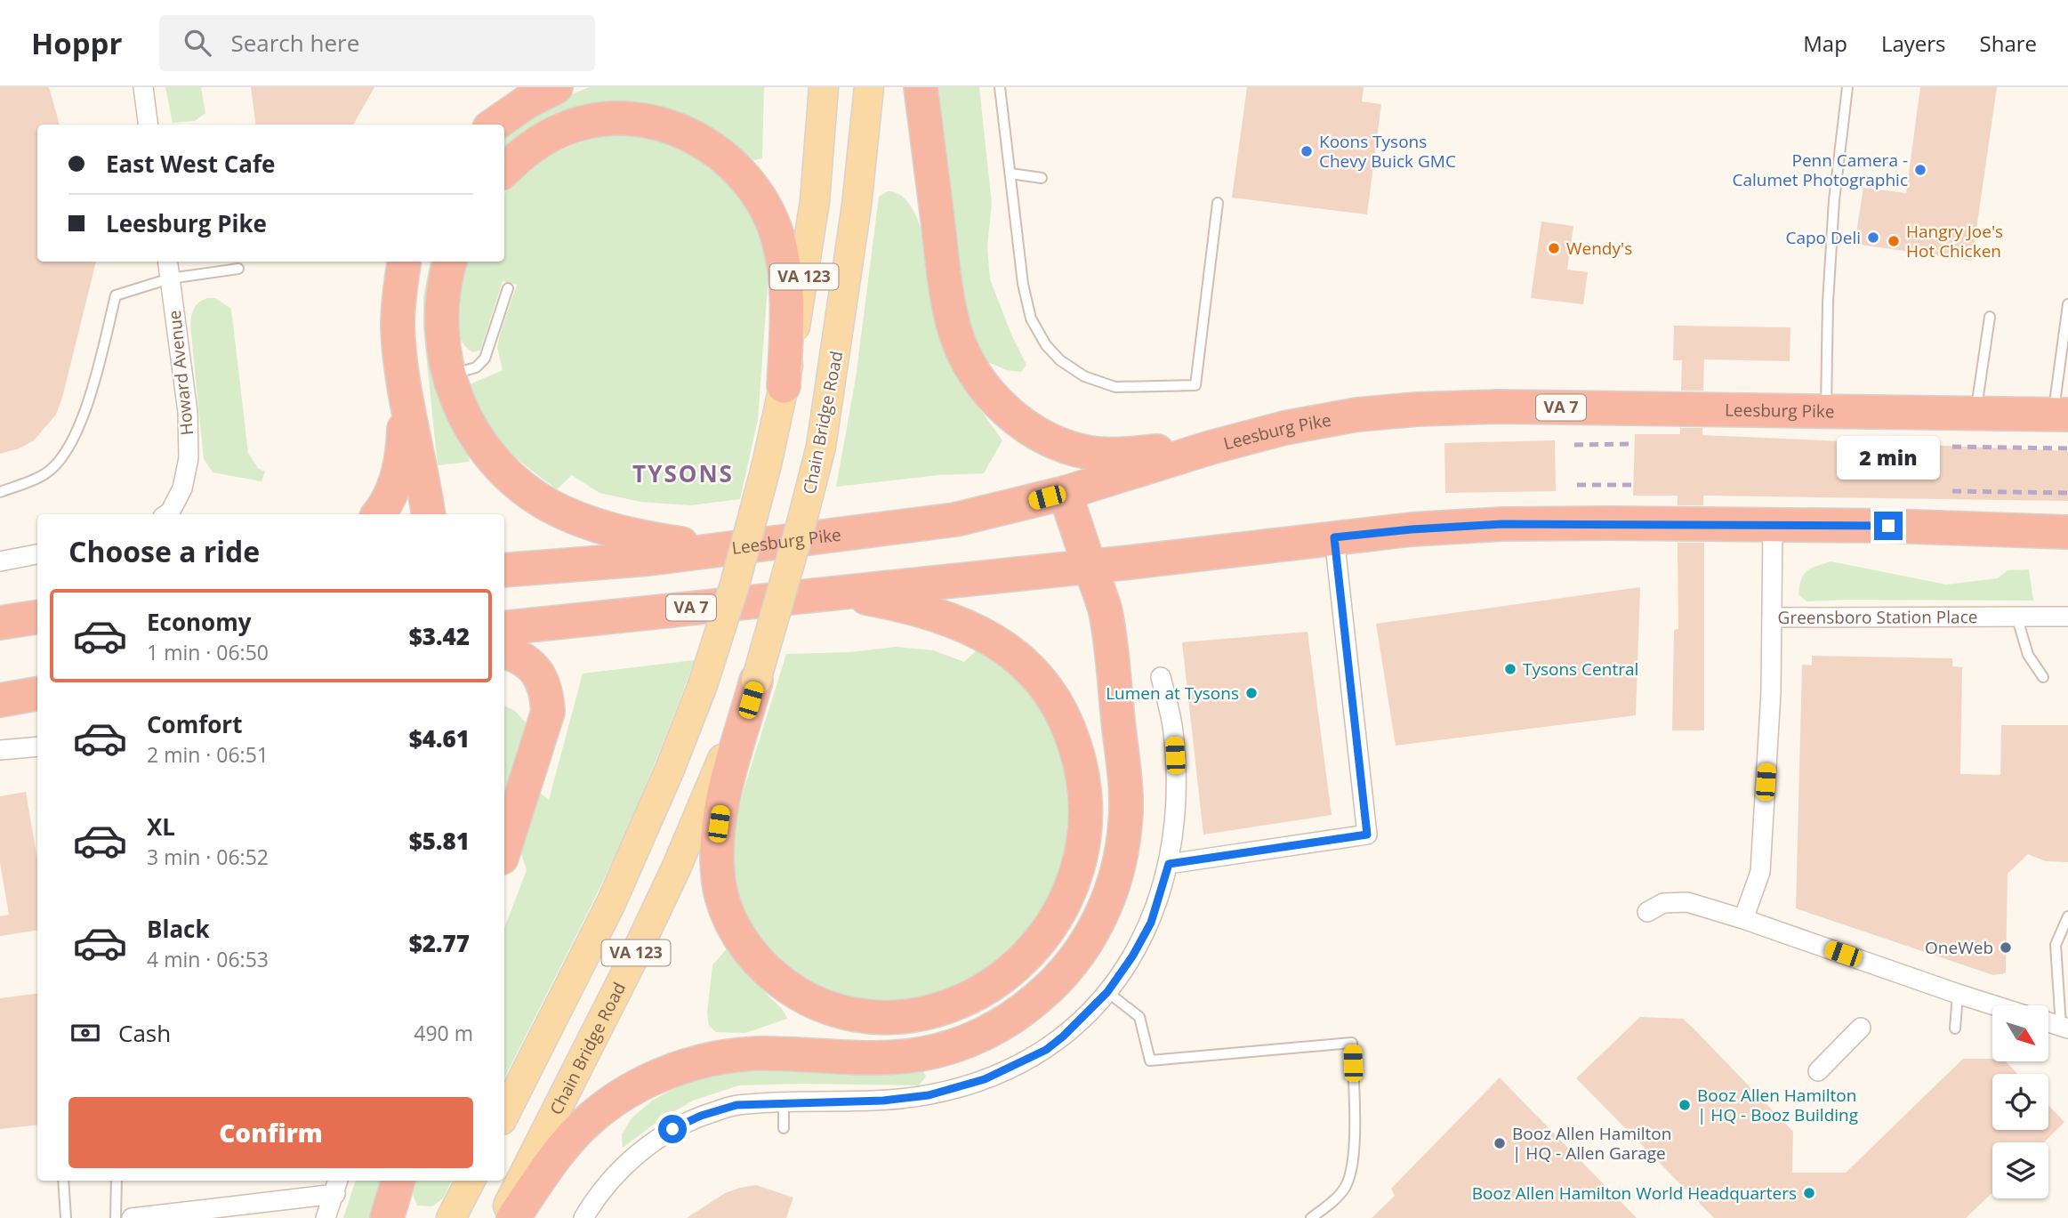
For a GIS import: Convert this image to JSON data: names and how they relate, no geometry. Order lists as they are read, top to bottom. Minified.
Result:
{"streets":{"highway":["VA 7","Leesburg Pike"],"main road":["VA 123","Chain Bridge Road"],"street":["Howard Avenue","Greensboro Station Place"]},"districts":["TYSONS"],"places":["Koons Tysons Chevy Buick GMC","Penn Camera - Calumet Photographic","Capo Deli","Hangry Joe's Hot Chicken","Wendy's","Tysons Central","Lumen at Tysons","OneWeb","Booz Allen Hamilton | HQ - Booz Building","Booz Allen Hamilton | HQ - Allen Garage","Booz Allen Hamilton World Headquarters"],"north":"bottom right","page":{"header":"Hoppr","search":"Search here","nav":["Map","Layers","Share"],"banner":["East West Cafe","Leesburg Pike"],"bubble":"2 min","heading":"Choose a ride","list":[{"name":"Economy","note":"1 min · 06:50","value":"$3.42"},{"name":"Comfort","note":"2 min · 06:51","value":"$4.61"},{"name":"XL","note":"3 min · 06:52","value":"$5.81"},{"name":"Black","note":"4 min · 06:53","value":"$2.77"}],"pay":["Cash","490 m"],"buttons":"Confirm"}}
